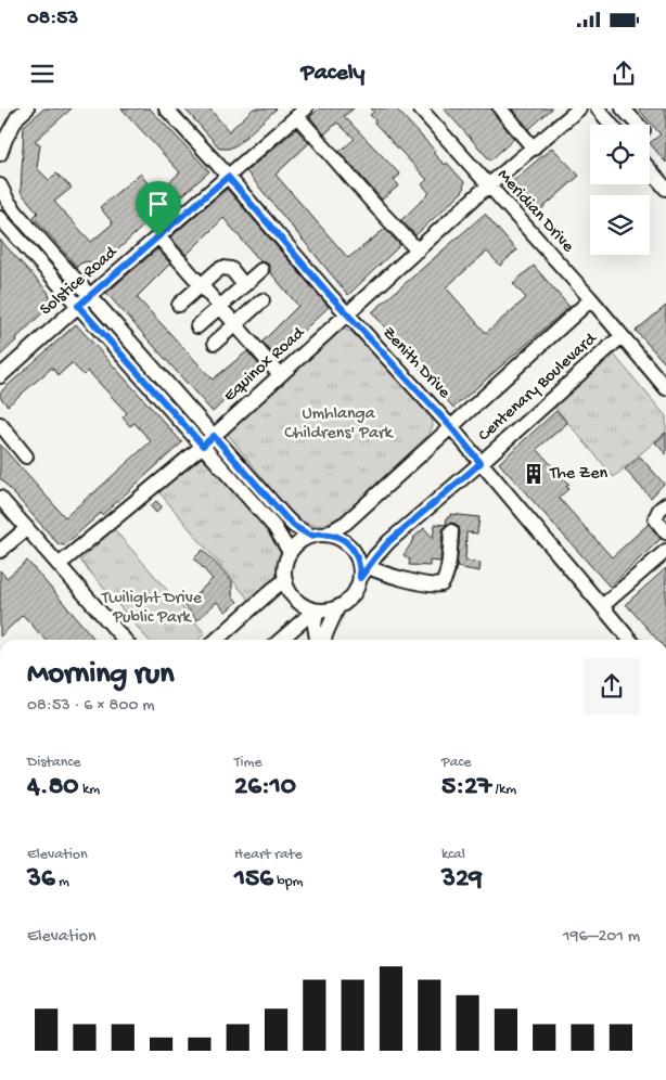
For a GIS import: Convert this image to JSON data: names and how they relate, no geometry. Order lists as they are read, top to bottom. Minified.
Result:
{"streets":{"street":["Meridian Drive","Solstice Road","Zenith Drive","Equinox Road","Centenary Boulevard"]},"crossings":[["Meridian Drive","Equinox Road"],["Meridian Drive","Centenary Boulevard"],["Solstice Road","Zenith Drive"],["Zenith Drive","Equinox Road"],["Zenith Drive","Centenary Boulevard"]],"parks":["Umhlanga Childrens' Park","Twilight Drive Public Park"],"places":{"building":["The Zen"]},"page":{"status":"08:53","header":"Pacely","heading":["Morning run","08:53 · 6 × 800 m"],"stats":[["Distance","4.80 km"],["Time","26:10"],["Pace","5:27 /km"],["Elevation","36 m"],["Heart rate","156 bpm"],["kcal","329"]],"chart":["Elevation","196–201 m"]}}
